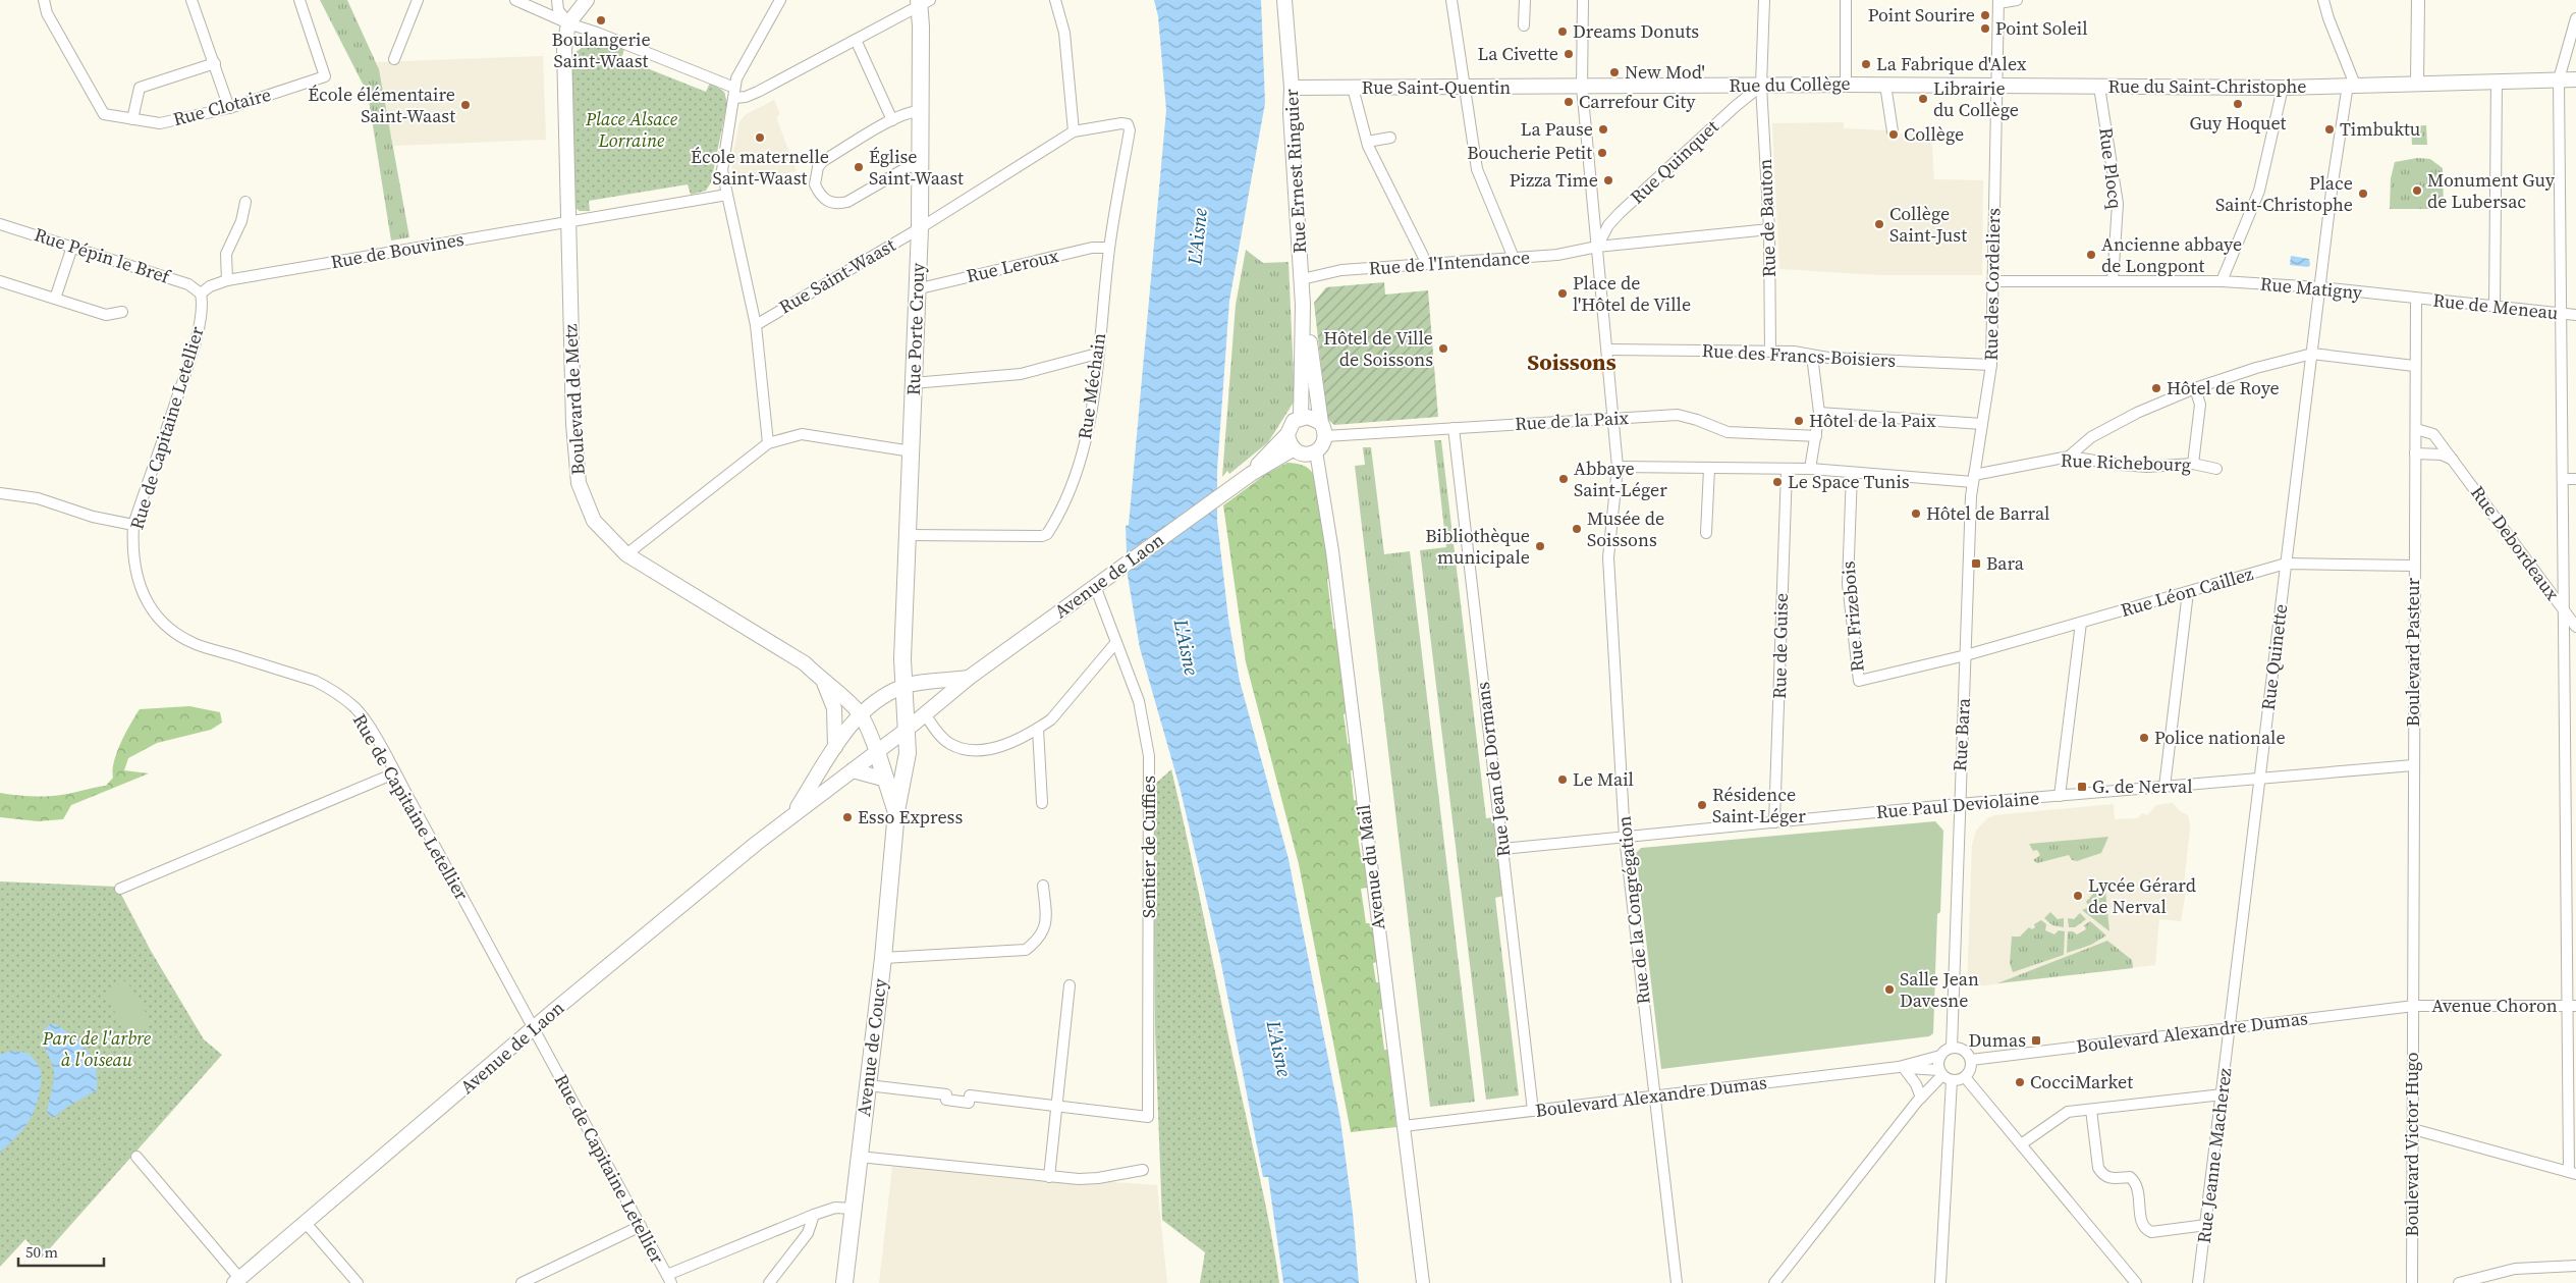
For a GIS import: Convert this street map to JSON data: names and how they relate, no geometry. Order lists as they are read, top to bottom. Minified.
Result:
{"streets":{"main road":["Rue du Collège","Rue du Saint-Christophe","Rue Saint-Quentin","Rue Ernest Ringuier","Rue Porte Crouy","Boulevard de Metz","Avenue de Laon","Avenue de Coucy"],"street":["Rue Clotaire","Rue Quinquet","Rue Plocq","Rue de Bauton","Rue de Bouvines","Rue Pépin le Bref","Rue de l'Intendance","Rue Leroux","Rue Saint-Waast","Rue des Cordeliers","Rue Matigny","Rue de Meneau","Rue des Francs-Boisiers","Rue Méchain","Rue de la Paix","Rue de Capitaine Letellier","Rue Richebourg","Rue Debordeaux","Rue Léon Caillez","Rue Frizebois","Rue de Guise","Boulevard Pasteur","Rue Quinette","Rue Bara","Rue Jean de Dormans","Rue Paul Deviolaine","Sentier de Cuffies","Avenue du Mail","Rue de la Congrégation","Avenue Choron","Boulevard Alexandre Dumas","Boulevard Victor Hugo","Rue Jeanne Macherez"]},"crossings":[["Rue du Collège","Rue du Saint-Christophe"],["Rue du Collège","Rue Saint-Quentin"],["Rue du Collège","Rue Quinquet"],["Rue du Collège","Rue de Bauton"],["Rue du Collège","Rue des Cordeliers"],["Rue du Saint-Christophe","Rue Plocq"],["Rue du Saint-Christophe","Rue des Cordeliers"],["Rue Saint-Quentin","Rue Ernest Ringuier"],["Rue Quinquet","Rue de Bauton"],["Rue Quinquet","Rue de l'Intendance"],["Rue Plocq","Rue Matigny"],["Rue Ernest Ringuier","Rue de l'Intendance"],["Rue de Bauton","Rue de l'Intendance"],["Rue de Bauton","Rue des Francs-Boisiers"],["Rue de Bouvines","Boulevard de Metz"],["Rue Pépin le Bref","Rue de Capitaine Letellier"],["Rue Leroux","Rue Porte Crouy"],["Rue Leroux","Rue Méchain"],["Rue Saint-Waast","Rue Porte Crouy"],["Rue Saint-Waast","Rue Méchain"],["Rue des Cordeliers","Rue Matigny"],["Rue des Cordeliers","Rue des Francs-Boisiers"],["Rue des Cordeliers","Rue Richebourg"],["Rue des Cordeliers","Rue Bara"],["Rue Matigny","Rue de Meneau"],["Rue Matigny","Boulevard Pasteur"],["Rue Matigny","Rue Quinette"],["Rue de Meneau","Boulevard Pasteur"],["Rue Porte Crouy","Rue Méchain"],["Rue Porte Crouy","Avenue de Laon"],["Rue Porte Crouy","Avenue de Coucy"],["Rue de la Paix","Avenue de Laon"],["Rue de la Paix","Rue Jean de Dormans"],["Rue de la Paix","Avenue du Mail"],["Rue de la Paix","Rue de la Congrégation"],["Rue de Capitaine Letellier","Avenue de Laon"],["Rue Richebourg","Rue Frizebois"],["Rue Richebourg","Rue de Guise"],["Rue Richebourg","Rue Bara"],["Rue Richebourg","Rue de la Congrégation"],["Rue Debordeaux","Boulevard Pasteur"],["Avenue de Laon","Sentier de Cuffies"],["Avenue de Laon","Avenue du Mail"],["Avenue de Laon","Avenue de Coucy"],["Rue Léon Caillez","Rue Frizebois"],["Rue Léon Caillez","Boulevard Pasteur"],["Rue Léon Caillez","Rue Quinette"],["Rue Léon Caillez","Rue Bara"],["Rue Frizebois","Rue Bara"],["Rue de Guise","Rue Paul Deviolaine"],["Boulevard Pasteur","Rue Paul Deviolaine"],["Boulevard Pasteur","Avenue Choron"],["Boulevard Pasteur","Boulevard Alexandre Dumas"],["Boulevard Pasteur","Boulevard Victor Hugo"],["Rue Quinette","Rue Paul Deviolaine"],["Rue Quinette","Boulevard Alexandre Dumas"],["Rue Quinette","Rue Jeanne Macherez"],["Rue Bara","Rue Paul Deviolaine"],["Rue Bara","Boulevard Alexandre Dumas"],["Rue Jean de Dormans","Rue Paul Deviolaine"],["Rue Jean de Dormans","Boulevard Alexandre Dumas"],["Rue Paul Deviolaine","Rue de la Congrégation"],["Avenue du Mail","Boulevard Alexandre Dumas"],["Rue de la Congrégation","Boulevard Alexandre Dumas"],["Avenue Choron","Boulevard Alexandre Dumas"],["Avenue Choron","Boulevard Victor Hugo"],["Boulevard Alexandre Dumas","Boulevard Victor Hugo"],["Boulevard Alexandre Dumas","Rue Jeanne Macherez"]],"districts":["Soissons"],"water":["L'Aisne"],"parks":["Place Alsace Lorraine","Parc de l'arbre à l'oiseau"],"places":{"other":["Point Sourire","Boulangerie Saint-Waast","Point Soleil","Dreams Donuts","La Civette","La Fabrique d'Alex","New Mod'","Librairie du Collège","Carrefour City","Guy Hoquet","École élémentaire Saint-Waast","La Pause","Timbuktu","Collège","École maternelle Saint-Waast","Boucherie Petit","Église Saint-Waast","Pizza Time","Monument Guy de Lubersac","Place Saint-Christophe","Collège Saint-Just","Ancienne abbaye de Longpont","Place de l'Hôtel de Ville","Hôtel de Ville de Soissons","Hôtel de Roye","Hôtel de la Paix","Abbaye Saint-Léger","Le Space Tunis","Hôtel de Barral","Musée de Soissons","Bibliothèque municipale","Police nationale","Le Mail","Résidence Saint-Léger","Esso Express","Lycée Gérard de Nerval","Salle Jean Davesne","CocciMarket"],"transit":["Bara","G. de Nerval","Dumas"]},"scale_bar":"50 m"}
